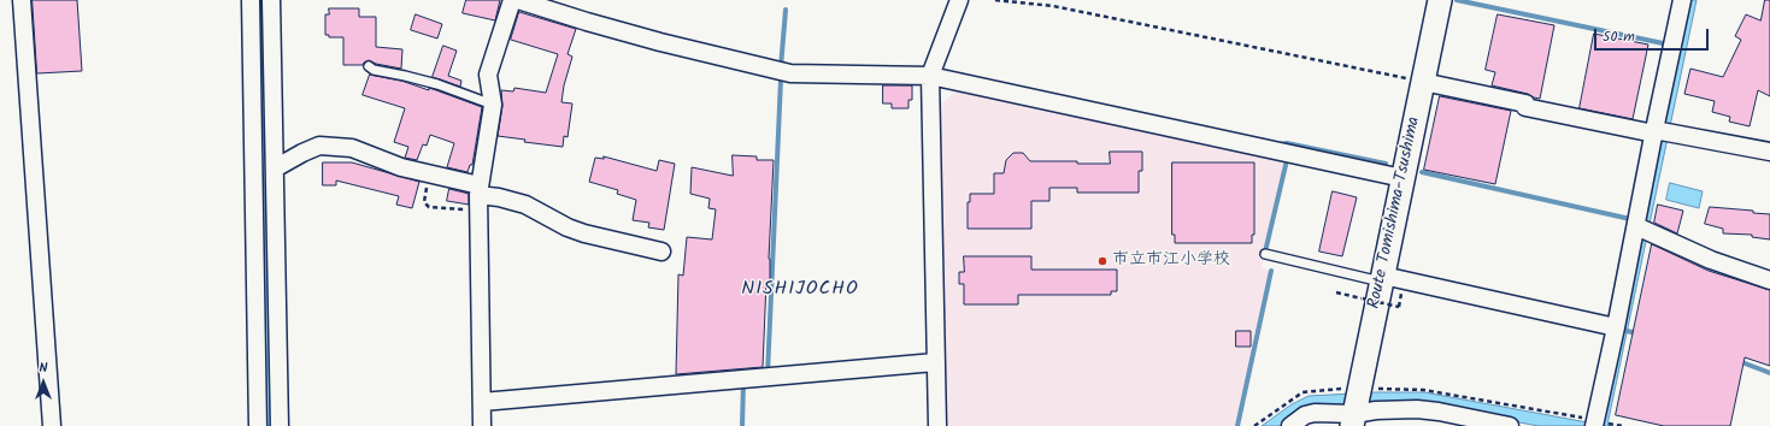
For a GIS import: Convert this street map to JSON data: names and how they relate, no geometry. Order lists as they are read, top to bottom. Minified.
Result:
{"streets":{"main road":["Route Tomishima-Tsushima"]},"districts":["NISHIJOCHO"],"places":["市立市江小学校"],"scale_bar":"50 m","north":"top"}
